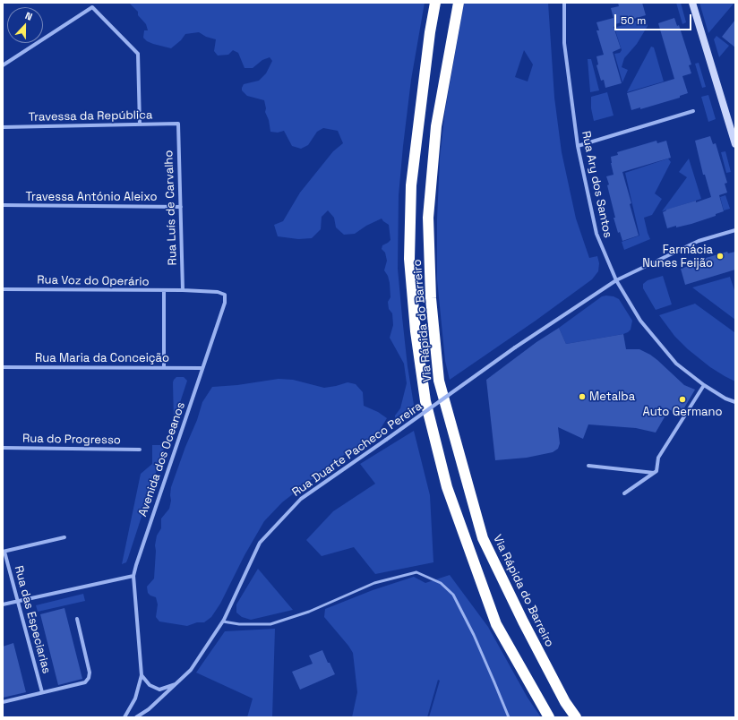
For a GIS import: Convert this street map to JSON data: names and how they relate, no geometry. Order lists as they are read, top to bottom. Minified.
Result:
{"streets":{"highway":["Via Rápida do Barreiro"],"street":["Travessa da República","Rua Ary dos Santos","Travessa António Aleixo","Rua Luís de Carvalho","Rua Voz do Operário","Rua Maria da Conceição","Rua do Progresso","Rua Duarte Pacheco Pereira","Avenida dos Oceanos","Rua das Especiarias"]},"crossings":[["Travessa da República","Rua Luís de Carvalho"],["Rua Ary dos Santos","Rua Duarte Pacheco Pereira"],["Travessa António Aleixo","Rua Luís de Carvalho"],["Rua Luís de Carvalho","Rua Voz do Operário"],["Rua Luís de Carvalho","Avenida dos Oceanos"],["Rua Voz do Operário","Avenida dos Oceanos"],["Rua Maria da Conceição","Avenida dos Oceanos"]],"places":["Farmácia Nunes Feijão","Metalba","Auto Germano"],"scale_bar":"50 m","north":"top"}
